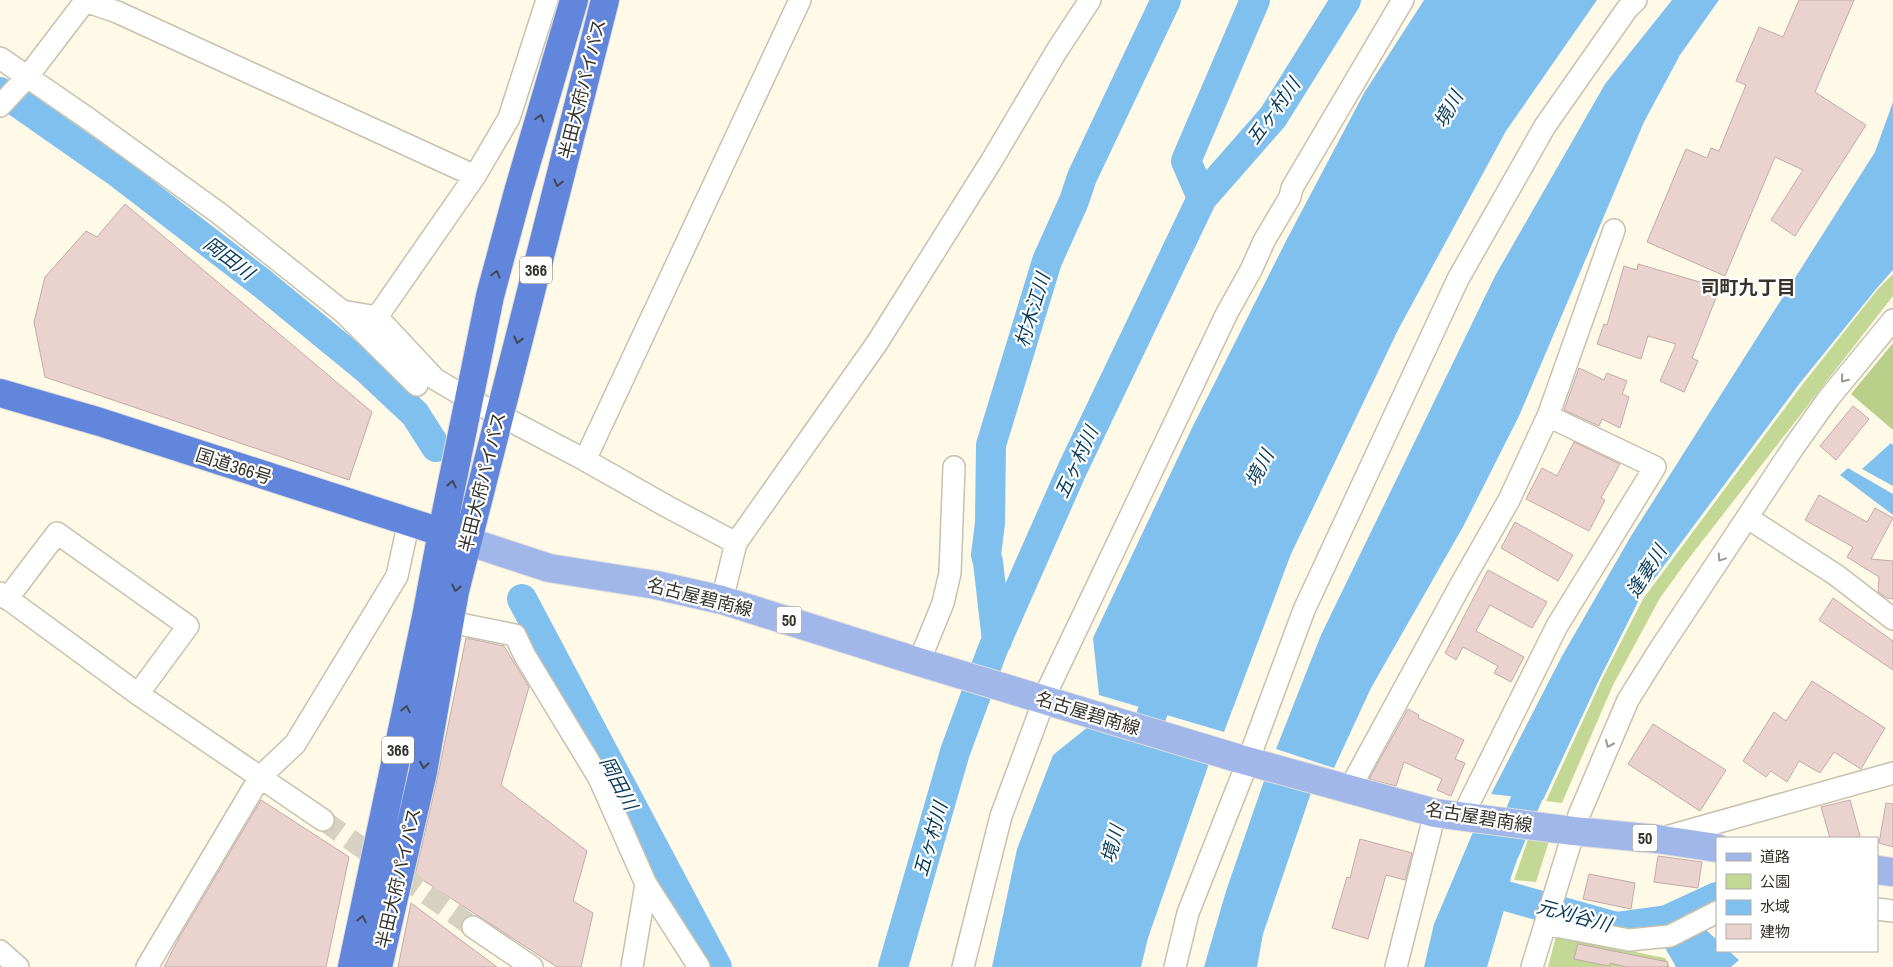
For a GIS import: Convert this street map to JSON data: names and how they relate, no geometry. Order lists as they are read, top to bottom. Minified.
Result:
{"streets":{"highway":["半田大府パイパス","366","国道366号"],"main road":["名古屋碧南線","50"]},"crossings":[["半田大府パイパス","国道366号"],["半田大府パイパス","名古屋碧南線"],["国道366号","名古屋碧南線"]],"districts":["司町九丁目"],"water":["境川","五ヶ村川","岡田川","村木江川","逢妻川","元刈谷川"],"legend":["道路","公園","水域","建物"]}
